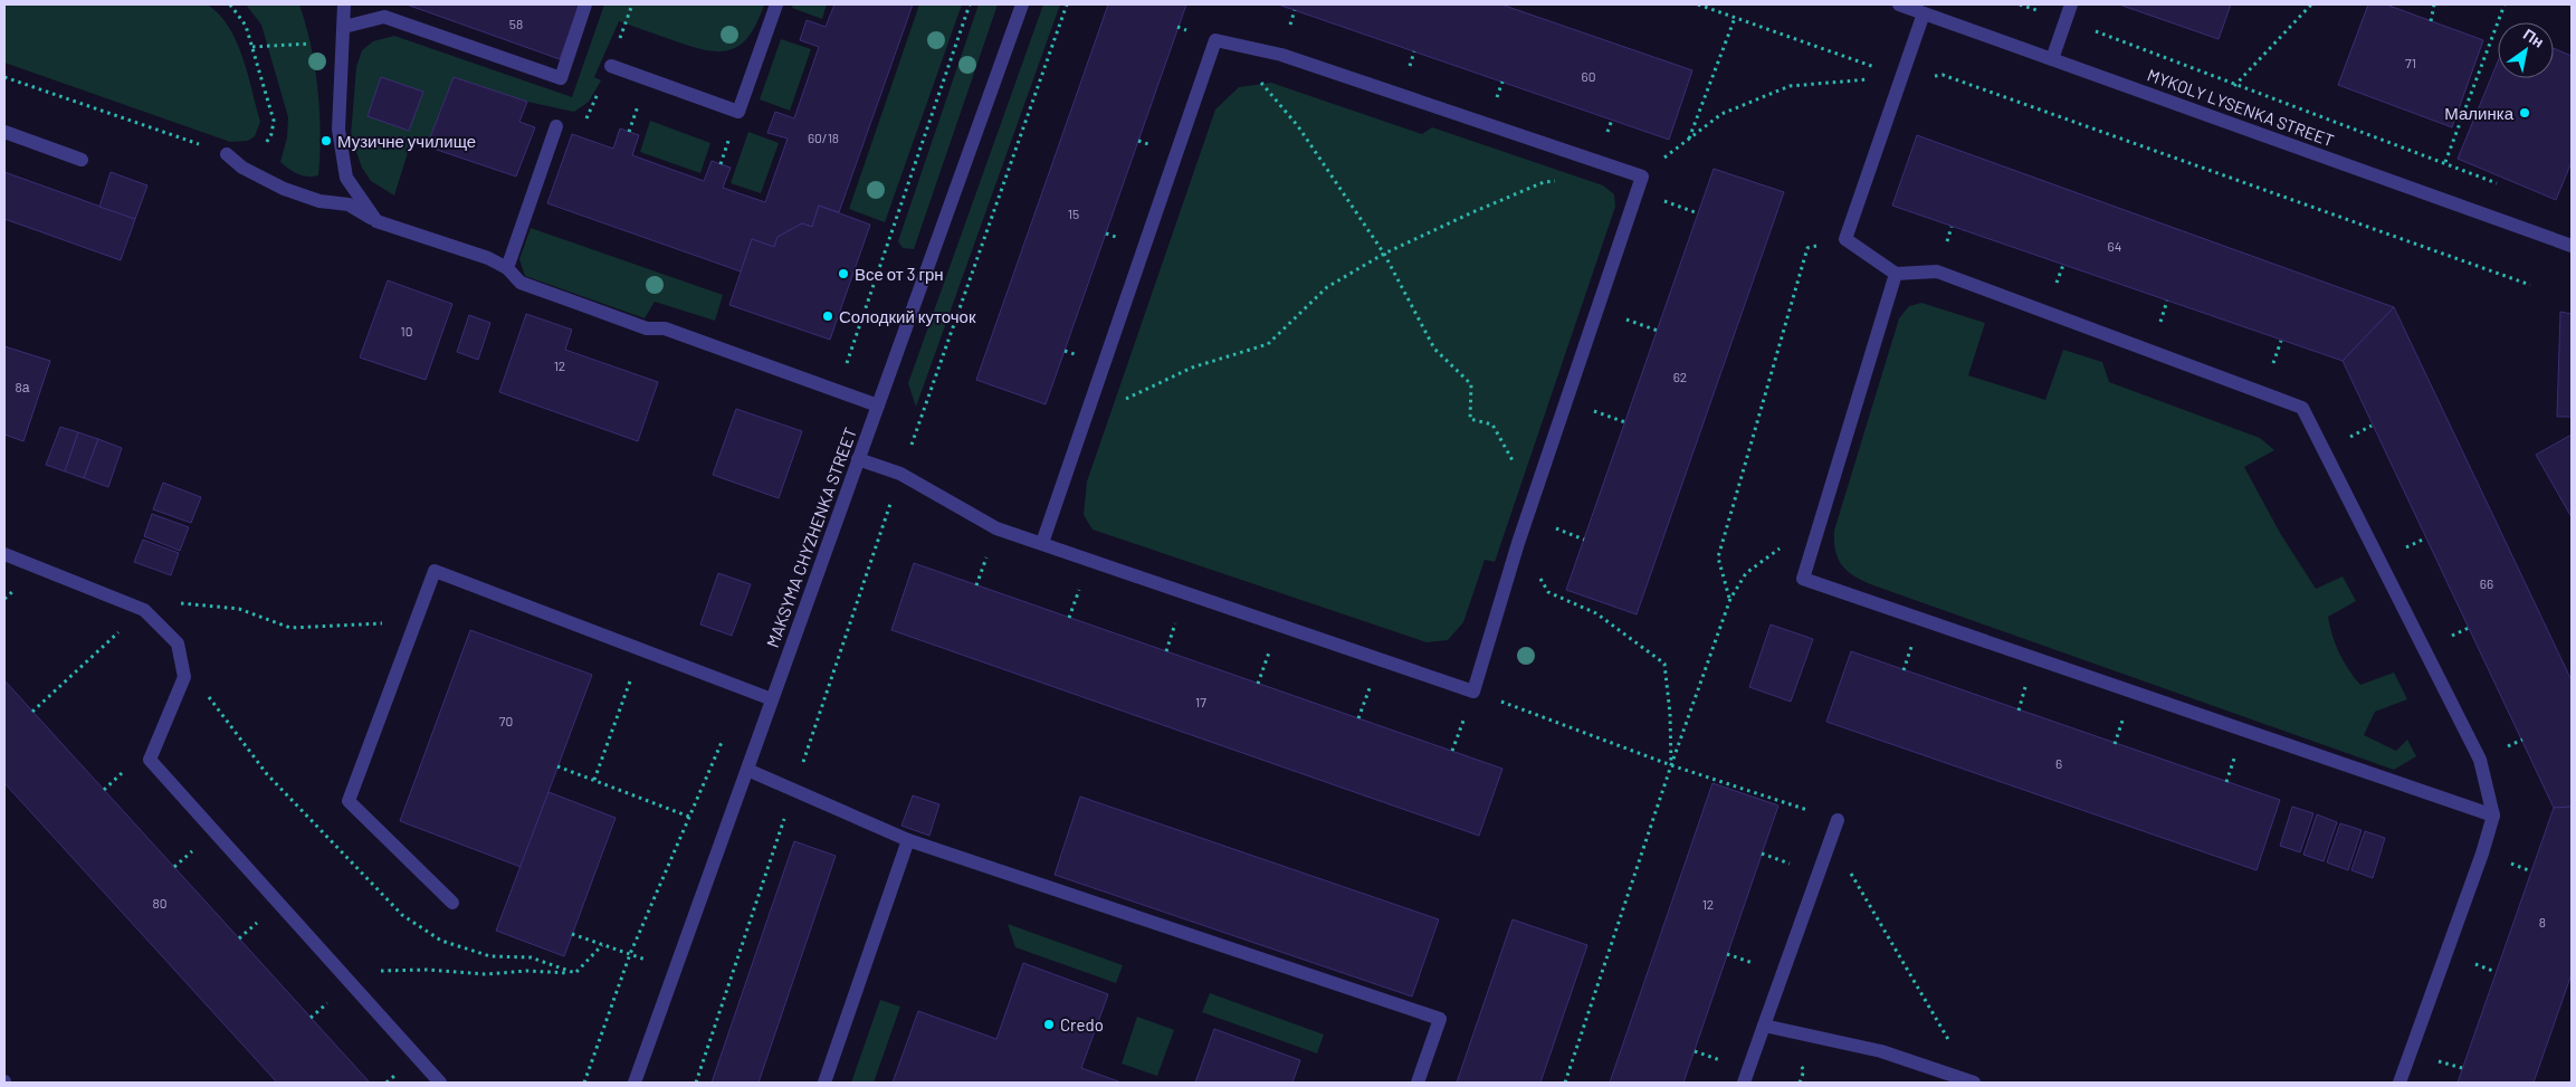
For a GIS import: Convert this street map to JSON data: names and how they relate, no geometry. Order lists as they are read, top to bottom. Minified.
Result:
{"streets":{"street":["MYKOLY LYSENKA STREET","MAKSYMA CHYZHENKA STREET"]},"places":["Малинка","Музичне училище","Все от 3 грн","Солодкий куточок","Credo"],"house_numbers":["58","71","60","60/18","15","64","10","12","62","8а","66","17","70","6","80","12","8"],"north":"top right"}
